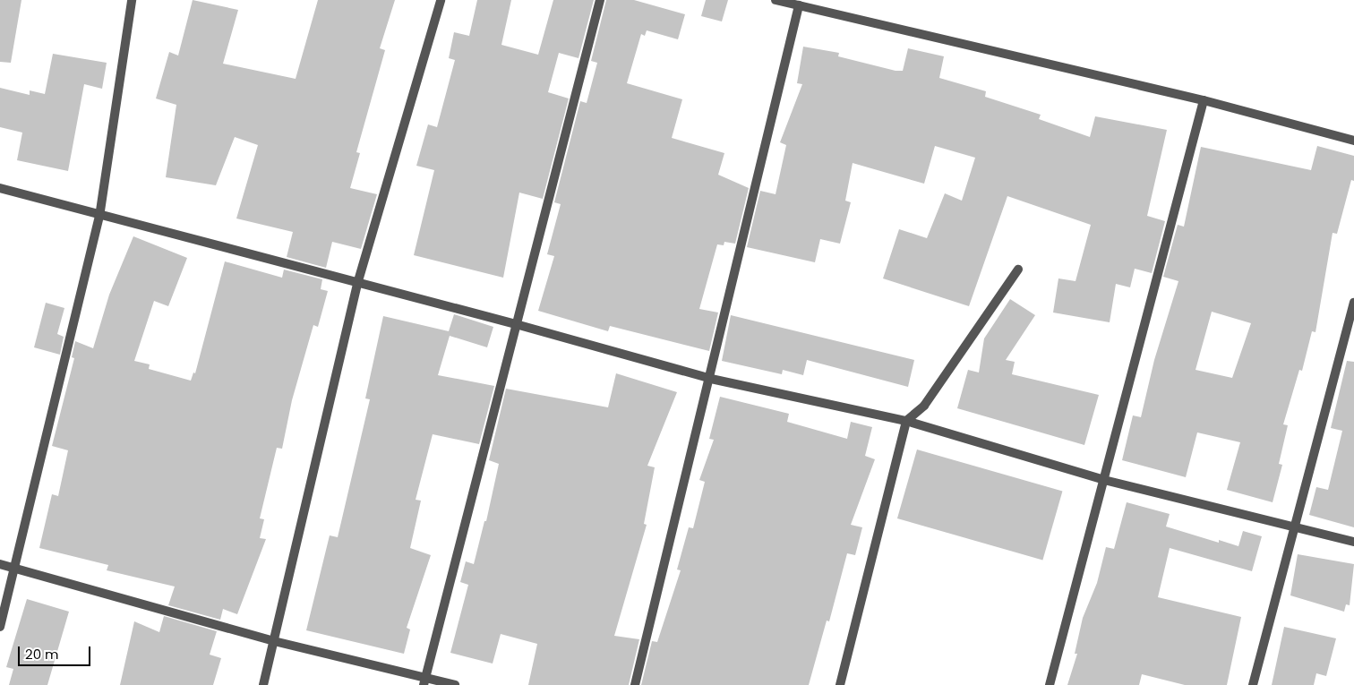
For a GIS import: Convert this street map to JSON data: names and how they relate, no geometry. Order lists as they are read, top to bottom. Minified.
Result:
{"scale_bar":"20 m"}
